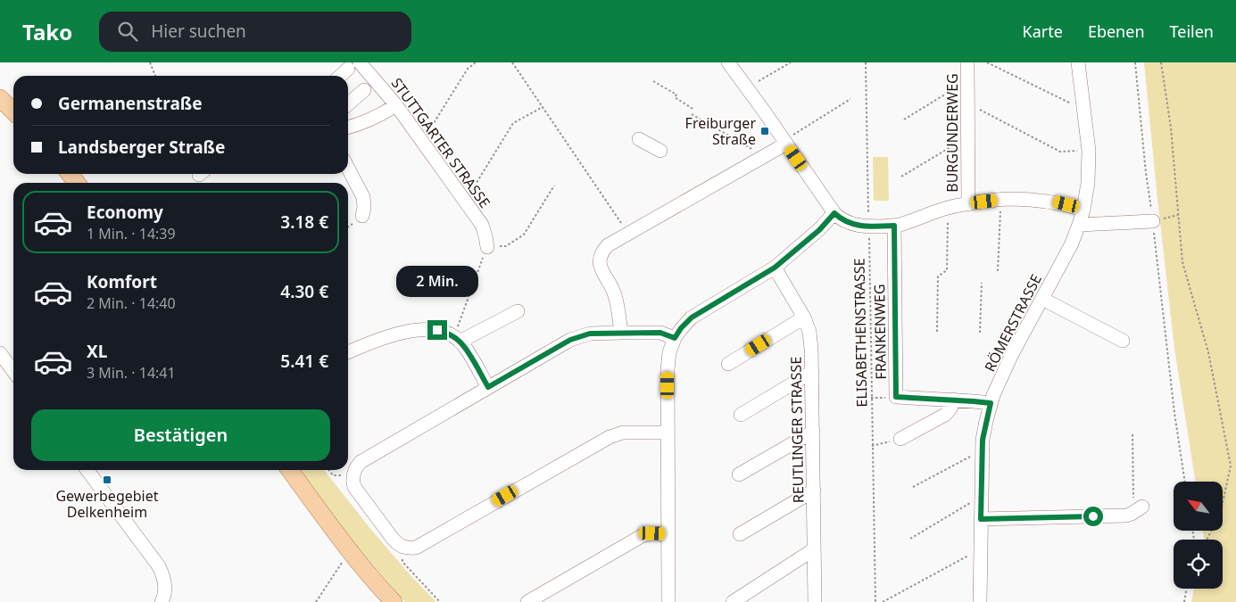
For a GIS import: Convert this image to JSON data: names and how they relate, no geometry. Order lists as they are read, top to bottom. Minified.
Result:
{"streets":{"street":["BURGUNDERWEG","STUTTGARTER STRASSE","RÖMERSTRASSE","FRANKENWEG","REUTLINGER STRASSE"],"path":["ELISABETHENSTRASSE"]},"places":{"transit":["Freiburger Straße","Gewerbegebiet Delkenheim"]},"north":"top left","page":{"header":"Tako","search":"Hier suchen","nav":["Karte","Ebenen","Teilen"],"banner":["Germanenstraße","Landsberger Straße"],"list":[{"name":"Economy","note":"1 Min. · 14:39","value":"3.18 €"},{"name":"Komfort","note":"2 Min. · 14:40","value":"4.30 €"},{"name":"XL","note":"3 Min. · 14:41","value":"5.41 €"}],"bubble":"2 Min.","buttons":"Bestätigen"}}
